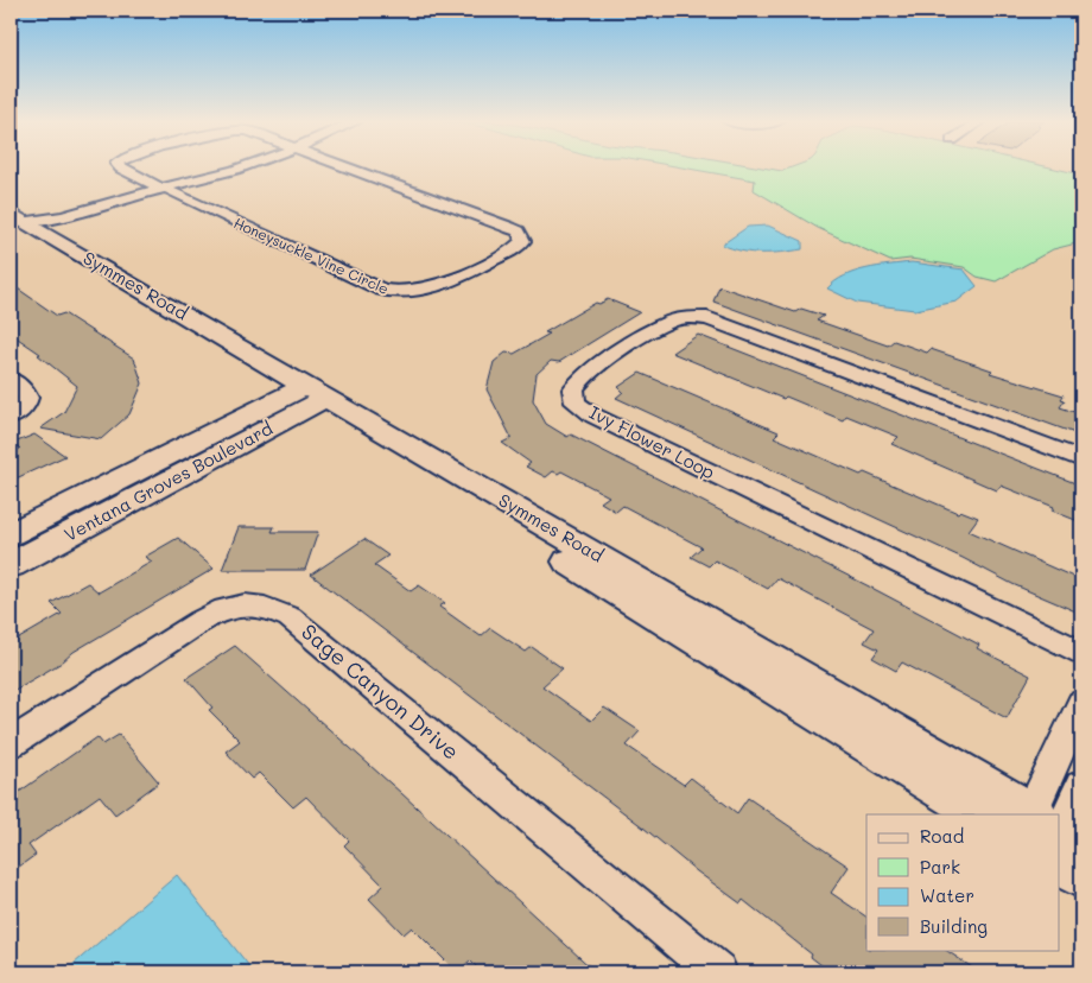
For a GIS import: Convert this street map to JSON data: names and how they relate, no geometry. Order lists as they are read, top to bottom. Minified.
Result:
{"streets":{"street":["Honeysuckle Vine Circle","Symmes Road","Ivy Flower Loop","Ventana Groves Boulevard","Sage Canyon Drive"]},"crossings":[["Symmes Road","Ventana Groves Boulevard"]],"legend":["Road","Park","Water","Building"]}
